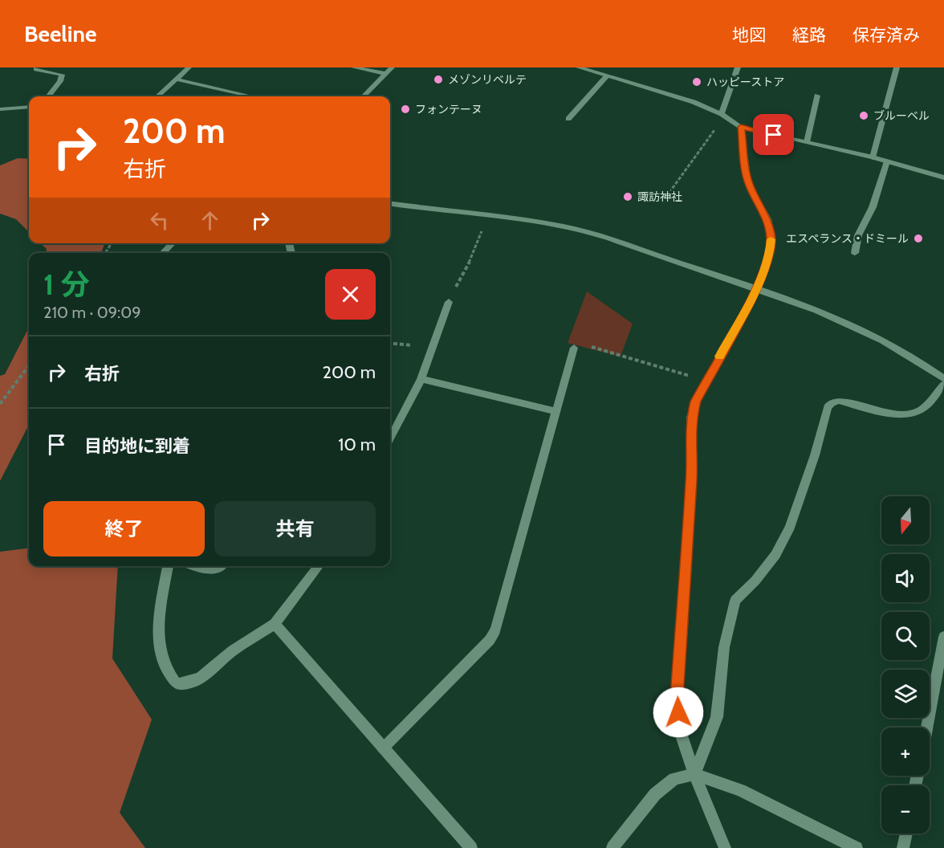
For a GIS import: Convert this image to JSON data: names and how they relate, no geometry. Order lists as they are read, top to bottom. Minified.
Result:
{"places":["メゾンリベルテ","ハッピーストア","フォンテーヌ","ブルーベル","諏訪神社","エスペランス・ドミール"],"north":"bottom","page":{"header":"Beeline","nav":["地図","経路","保存済み"],"turn":["200 m","右折"],"heading":["1 分","210 m · 09:09"],"list":[{"name":"右折","value":"200 m"},{"name":"目的地に到着","value":"10 m"}],"buttons":["終了","共有"],"map_buttons":["+","−"]}}
